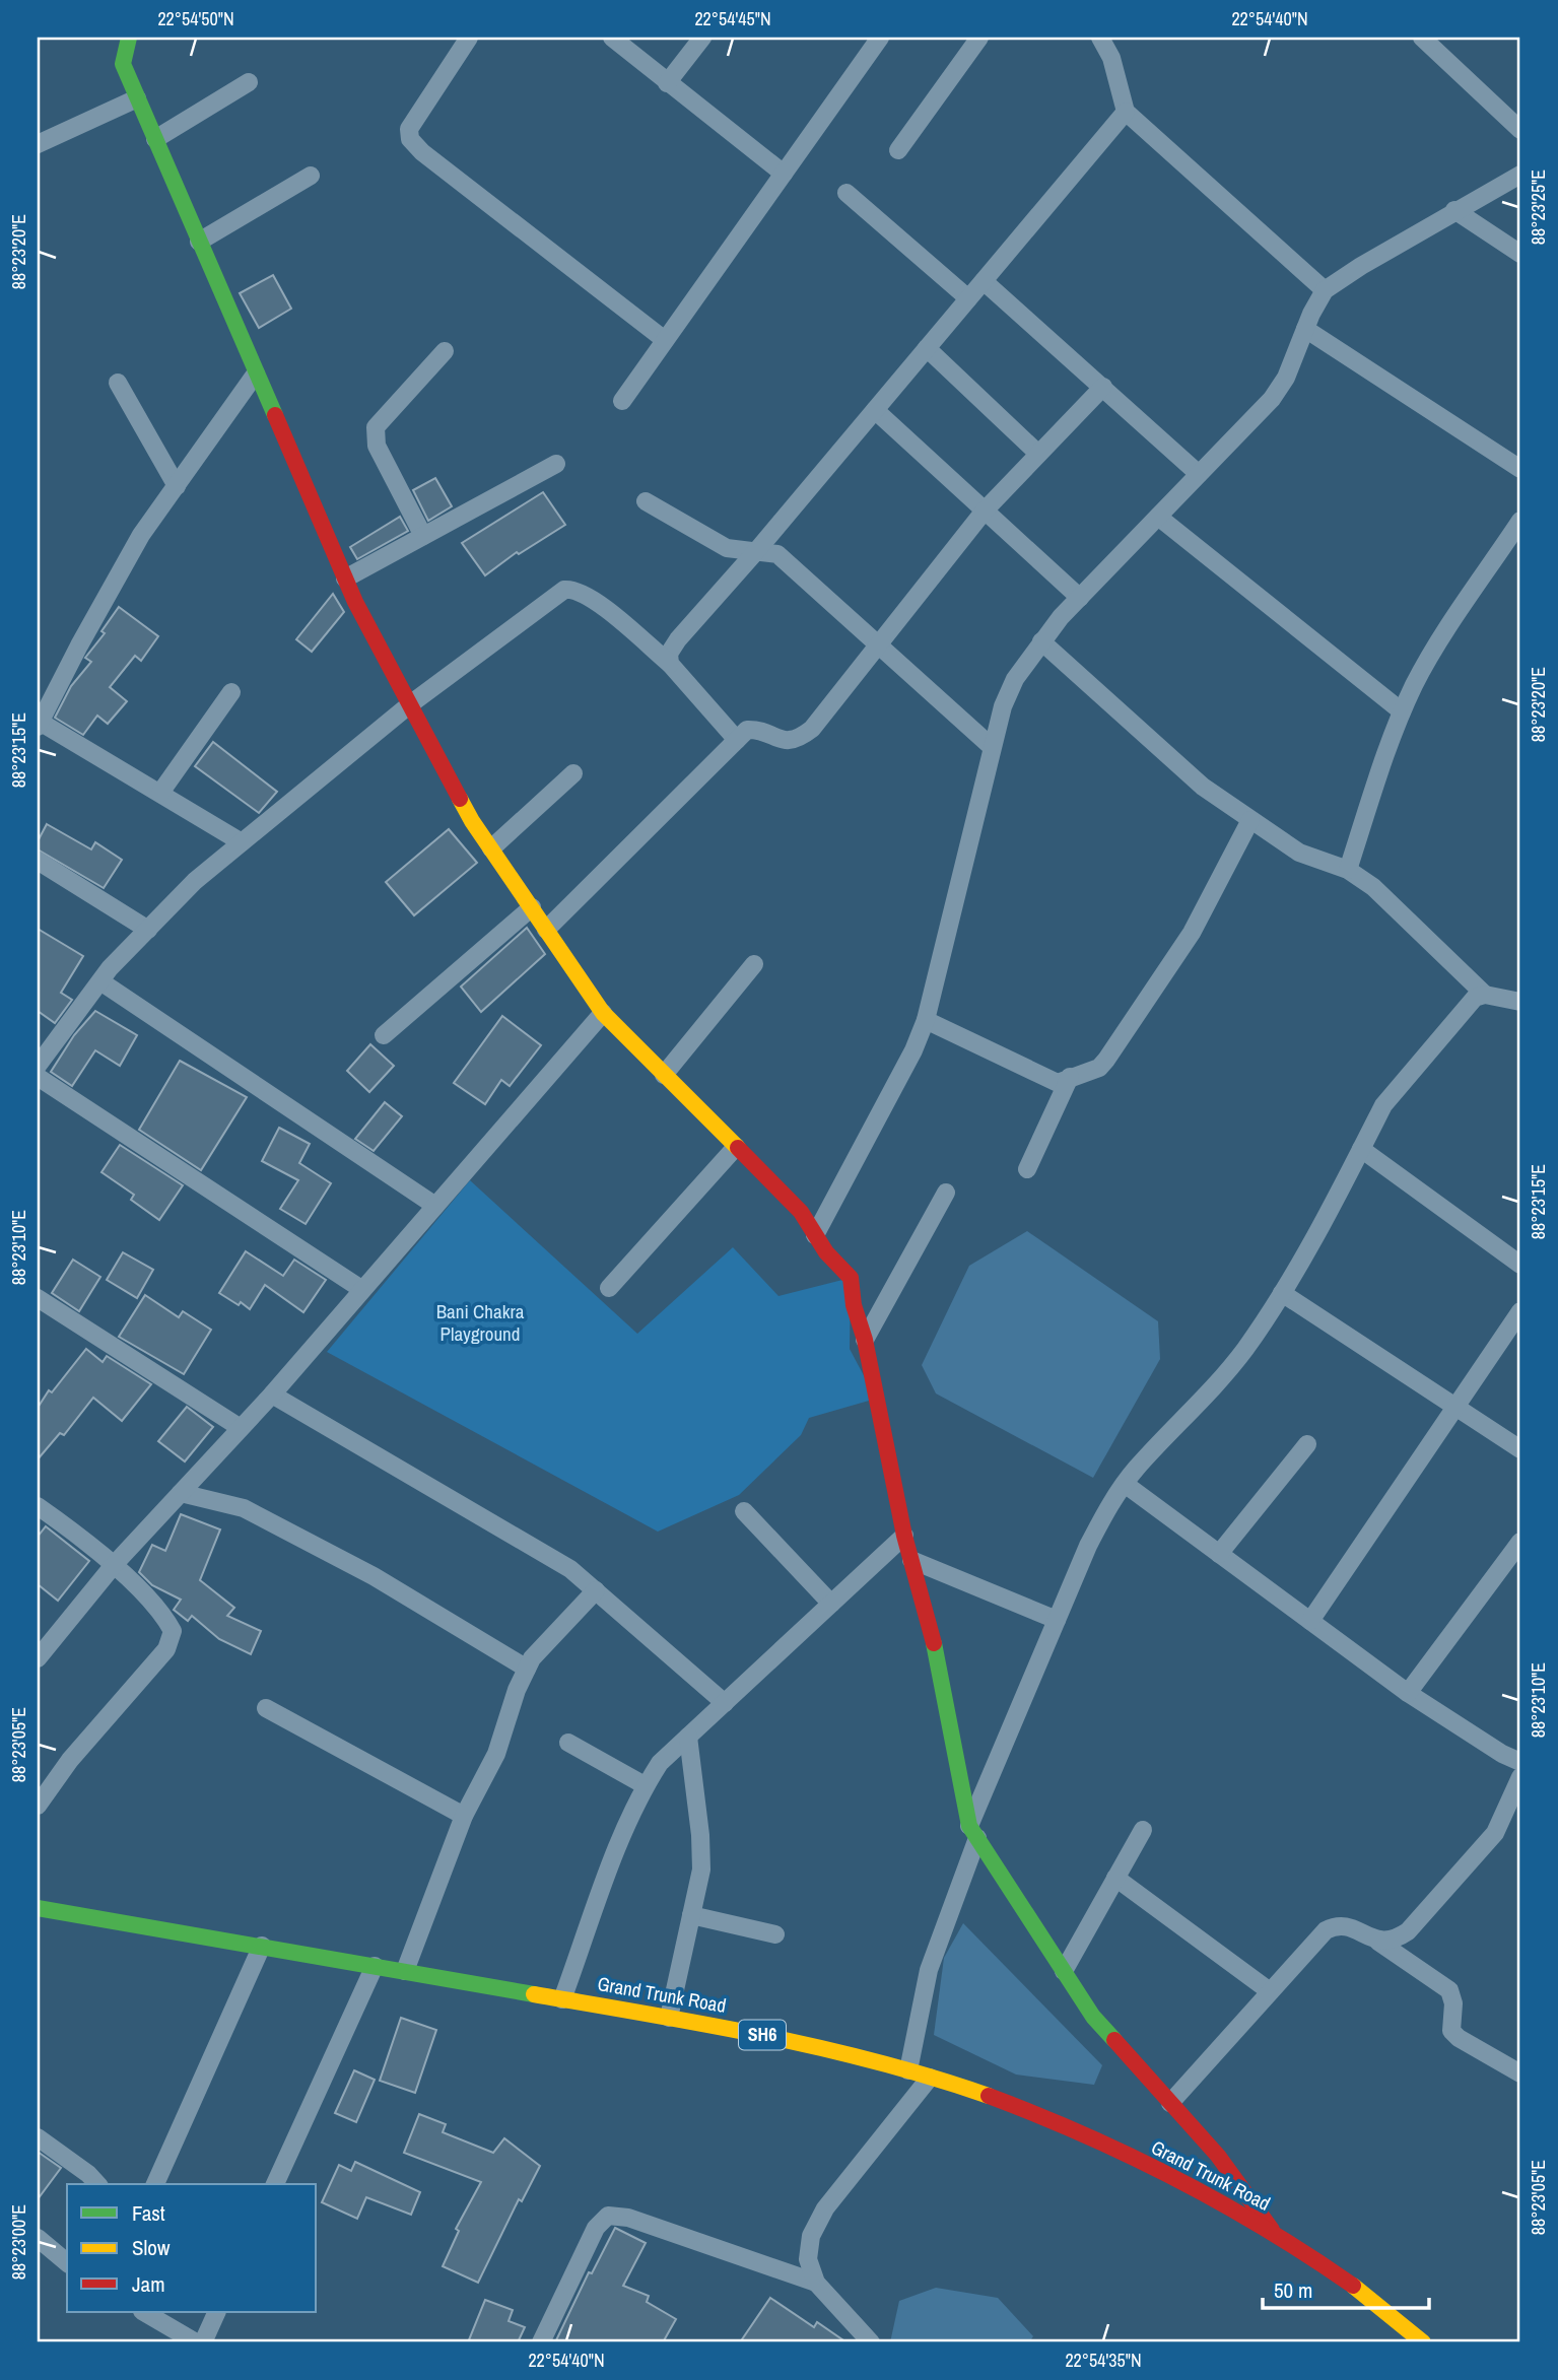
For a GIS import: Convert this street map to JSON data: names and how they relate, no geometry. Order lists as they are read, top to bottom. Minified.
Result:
{"streets":{"street":["Grand Trunk Road","SH6"]},"parks":["Bani Chakra Playground"],"legend":["Fast","Slow","Jam"],"scale_bar":"50 m","coordinates":["22°54'50\"N","22°54'45\"N","22°54'40\"N","88°23'25\"E","88°23'20\"E","88°23'15\"E","88°23'10\"E","88°23'05\"E","88°23'00\"E","22°54'35\"N"]}
